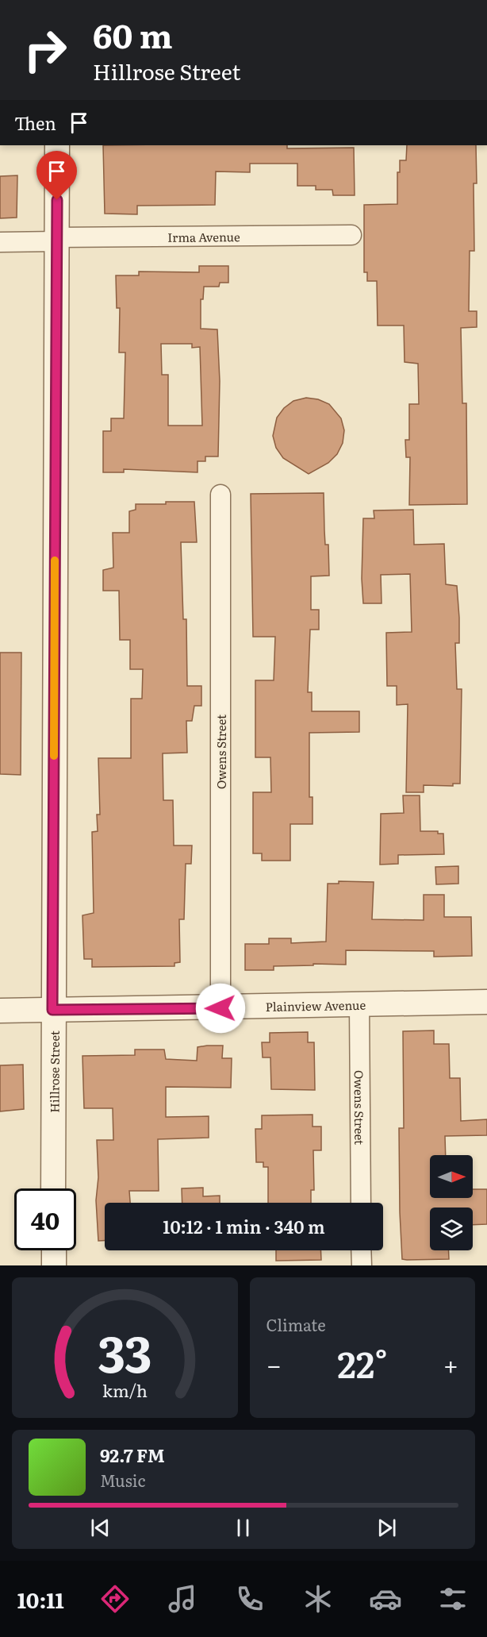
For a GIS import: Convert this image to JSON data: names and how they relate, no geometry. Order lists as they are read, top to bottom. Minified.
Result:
{"streets":{"street":["Irma Avenue","Owens Street","Plainview Avenue","Hillrose Street"]},"crossings":[["Irma Avenue","Hillrose Street"],["Owens Street","Plainview Avenue"],["Plainview Avenue","Hillrose Street"]],"north":"right","page":{"turn":["60 m","Hillrose Street"],"then":"Then","limit":"40","trip":"10:12 · 1 min · 340 m","tile":"Climate","heat":["−","22°","+"],"song":["92.7 FM","Music"],"tabs":"10:11","gauge":["33","km/h"]}}
